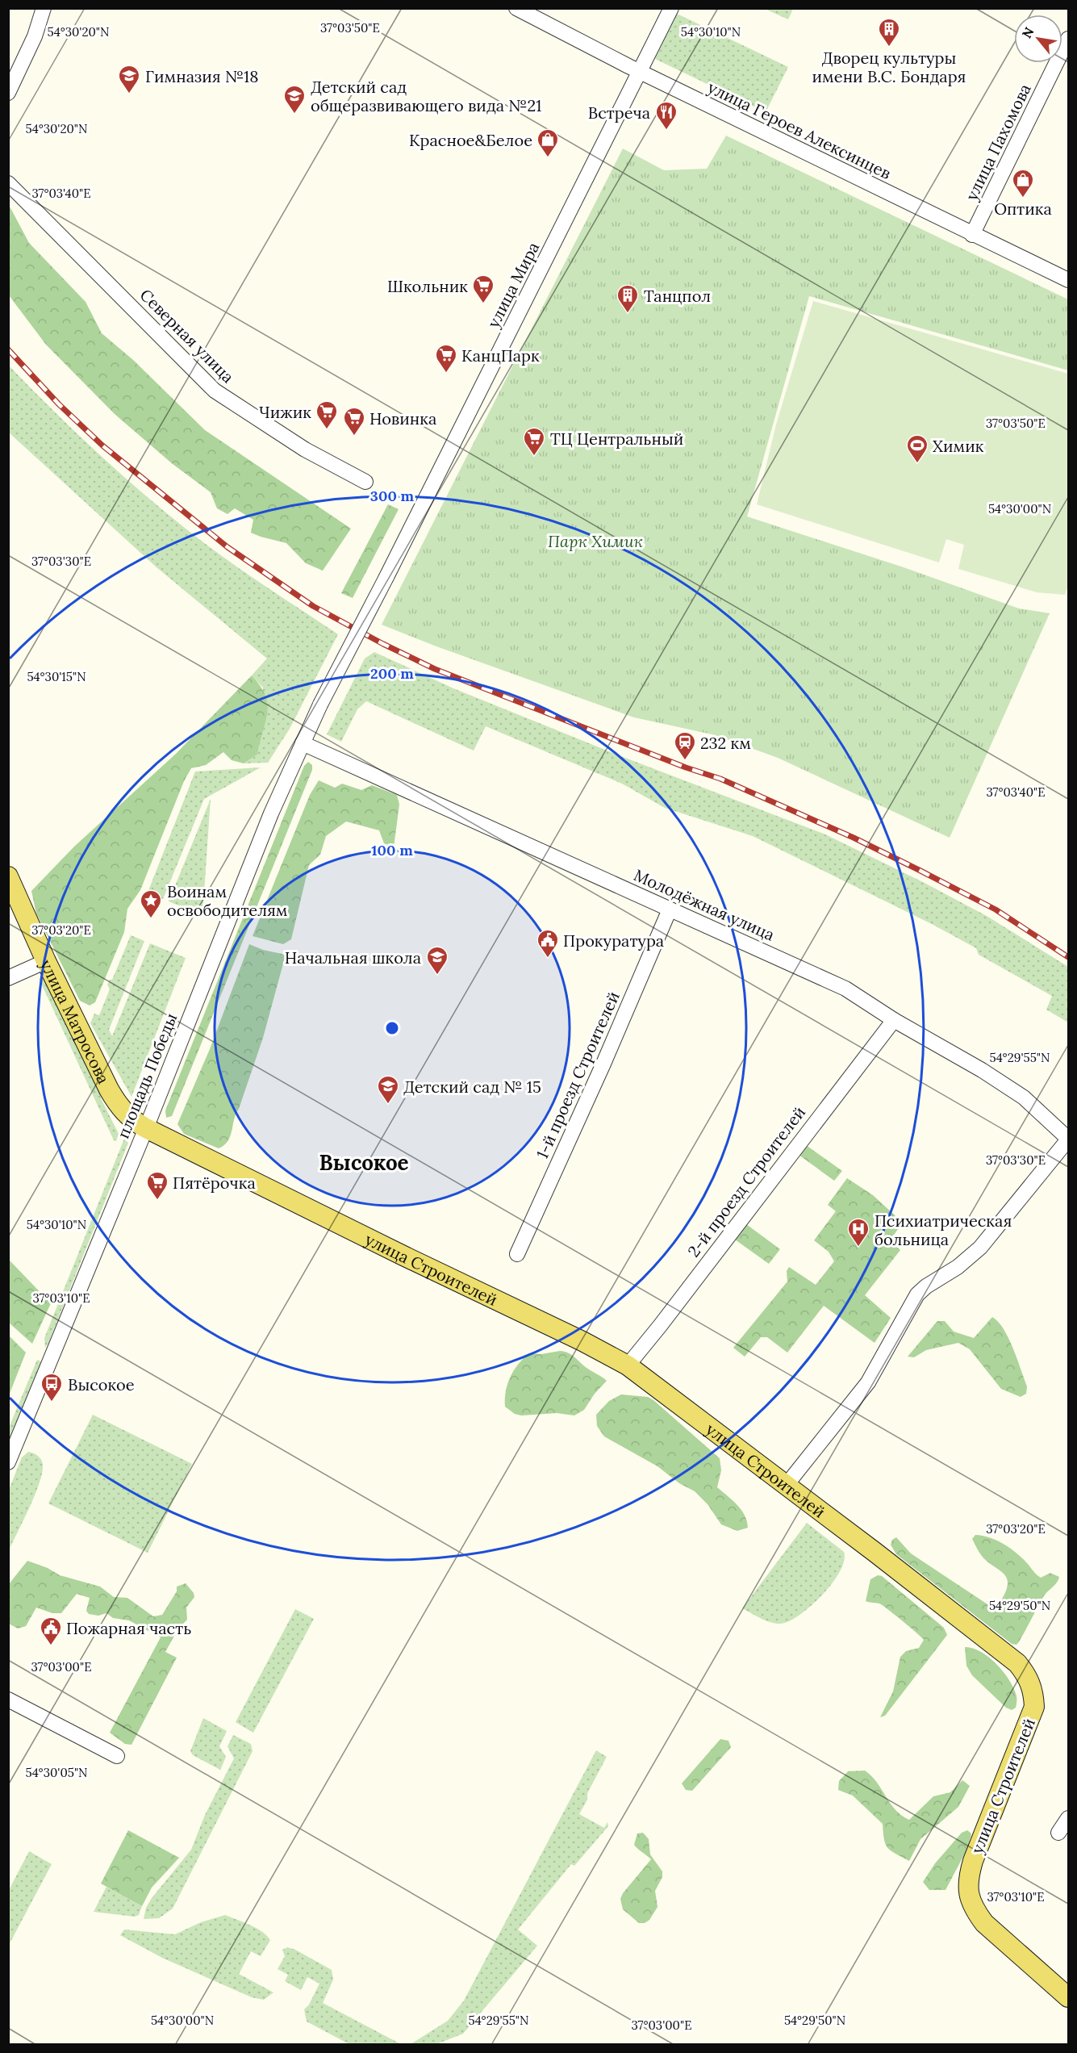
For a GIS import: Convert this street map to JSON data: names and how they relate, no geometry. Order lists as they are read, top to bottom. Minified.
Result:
{"streets":{"main road":["улица Матросова","улица Строителей"],"street":["улица Героев Алексинцев","улица Пахомова","улица Мира","Северная улица","Молодёжная улица","1-й проезд Строителей","площадь Победы","2-й проезд Строителей"]},"crossings":[["улица Героев Алексинцев","улица Пахомова"],["улица Героев Алексинцев","улица Мира"],["улица Мира","площадь Победы"],["Молодёжная улица","1-й проезд Строителей"],["Молодёжная улица","площадь Победы"],["Молодёжная улица","2-й проезд Строителей"],["улица Матросова","площадь Победы"],["улица Матросова","улица Строителей"],["площадь Победы","улица Строителей"],["2-й проезд Строителей","улица Строителей"]],"districts":["Высокое"],"parks":["Парк Химик"],"places":{"building":["Дворец культуры имени В.С. Бондаря","Танцпол"],"school or university":["Гимназия №18","Детский сад общеразвивающего вида №21","Начальная школа","Детский сад № 15"],"restaurant":["Встреча"],"shop":["Красное&Белое","Оптика"],"supermarket":["Школьник","КанцПарк","Чижик","Новинка","ТЦ Центральный","Пятёрочка"],"sports":["Химик"],"station":["232 км"],"place":["Воинам освободителям"],"public building":["Прокуратура","Пожарная часть"],"hospital":["Психиатрическая больница"],"bus stop":["Высокое"]},"north":"top left","coordinates":["37°03'50\"E","54°30'20\"N","54°30'10\"N","37°03'40\"E","54°30'00\"N","37°03'30\"E","54°30'15\"N","37°03'20\"E","54°29'55\"N","37°03'10\"E","54°29'50\"N","37°03'00\"E","54°30'05\"N"],"rings":["300 m","200 m","100 m"]}
